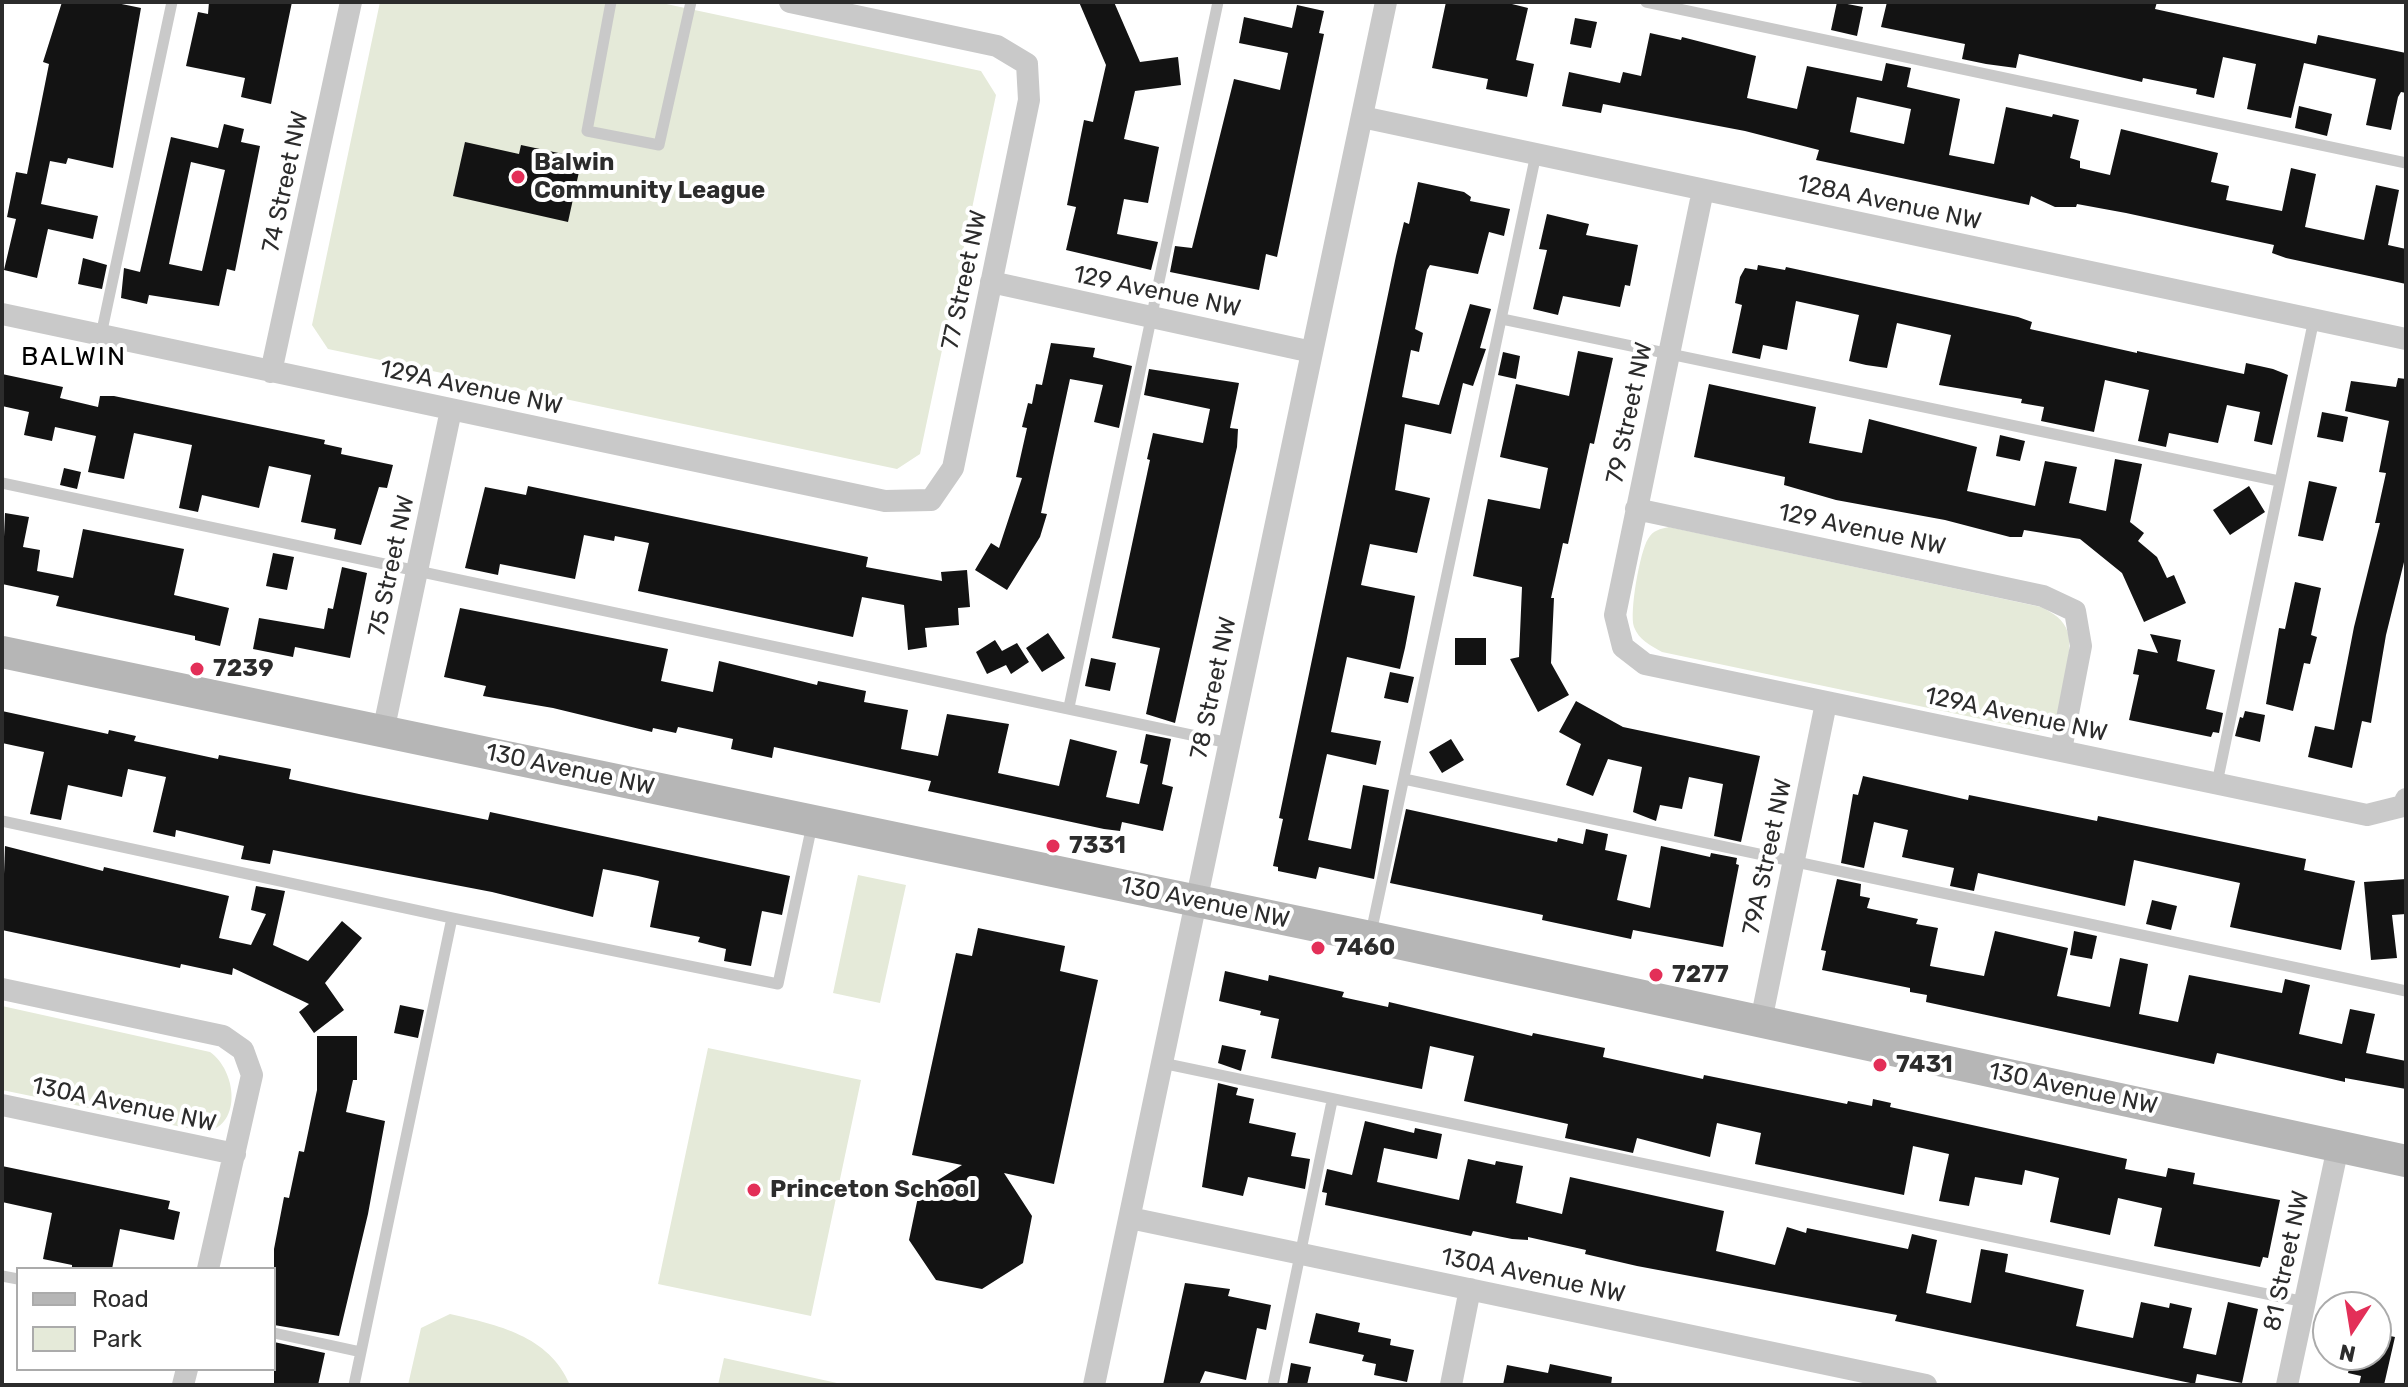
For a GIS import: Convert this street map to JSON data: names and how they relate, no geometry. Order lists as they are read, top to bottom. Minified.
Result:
{"streets":{"street":["74 Street NW","128A Avenue NW","77 Street NW","129 Avenue NW","129A Avenue NW","79 Street NW","75 Street NW","78 Street NW","130 Avenue NW","79A Street NW","130A Avenue NW","81 Street NW"]},"crossings":[["74 Street NW","129A Avenue NW"],["128A Avenue NW","79 Street NW"],["128A Avenue NW","78 Street NW"],["77 Street NW","129 Avenue NW"],["77 Street NW","129A Avenue NW"],["129 Avenue NW","129A Avenue NW"],["129 Avenue NW","79 Street NW"],["129 Avenue NW","78 Street NW"],["129A Avenue NW","79 Street NW"],["129A Avenue NW","75 Street NW"],["129A Avenue NW","79A Street NW"],["75 Street NW","130 Avenue NW"],["78 Street NW","130 Avenue NW"],["78 Street NW","130A Avenue NW"],["130 Avenue NW","79A Street NW"],["130 Avenue NW","81 Street NW"]],"districts":["BALWIN"],"places":["Balwin Community League","7239","7331","7460","7277","7431","Princeton School"],"legend":["Road","Park"],"north":"bottom"}
